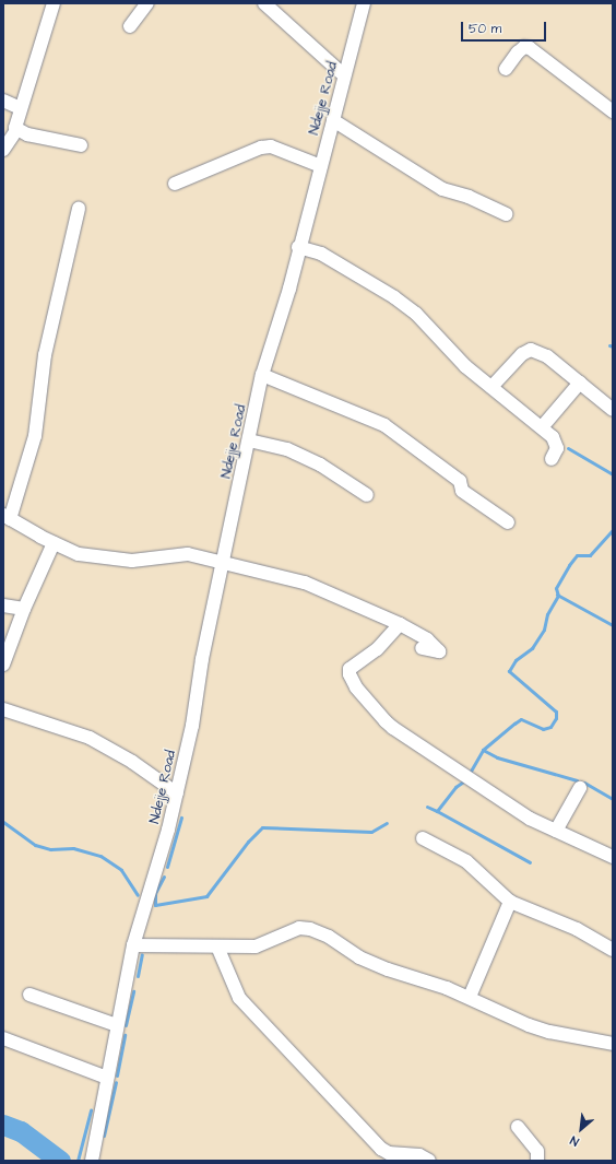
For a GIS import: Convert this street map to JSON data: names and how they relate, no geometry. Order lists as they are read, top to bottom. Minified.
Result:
{"streets":{"street":["Ndejje Road"]},"scale_bar":"50 m","north":"bottom left"}
